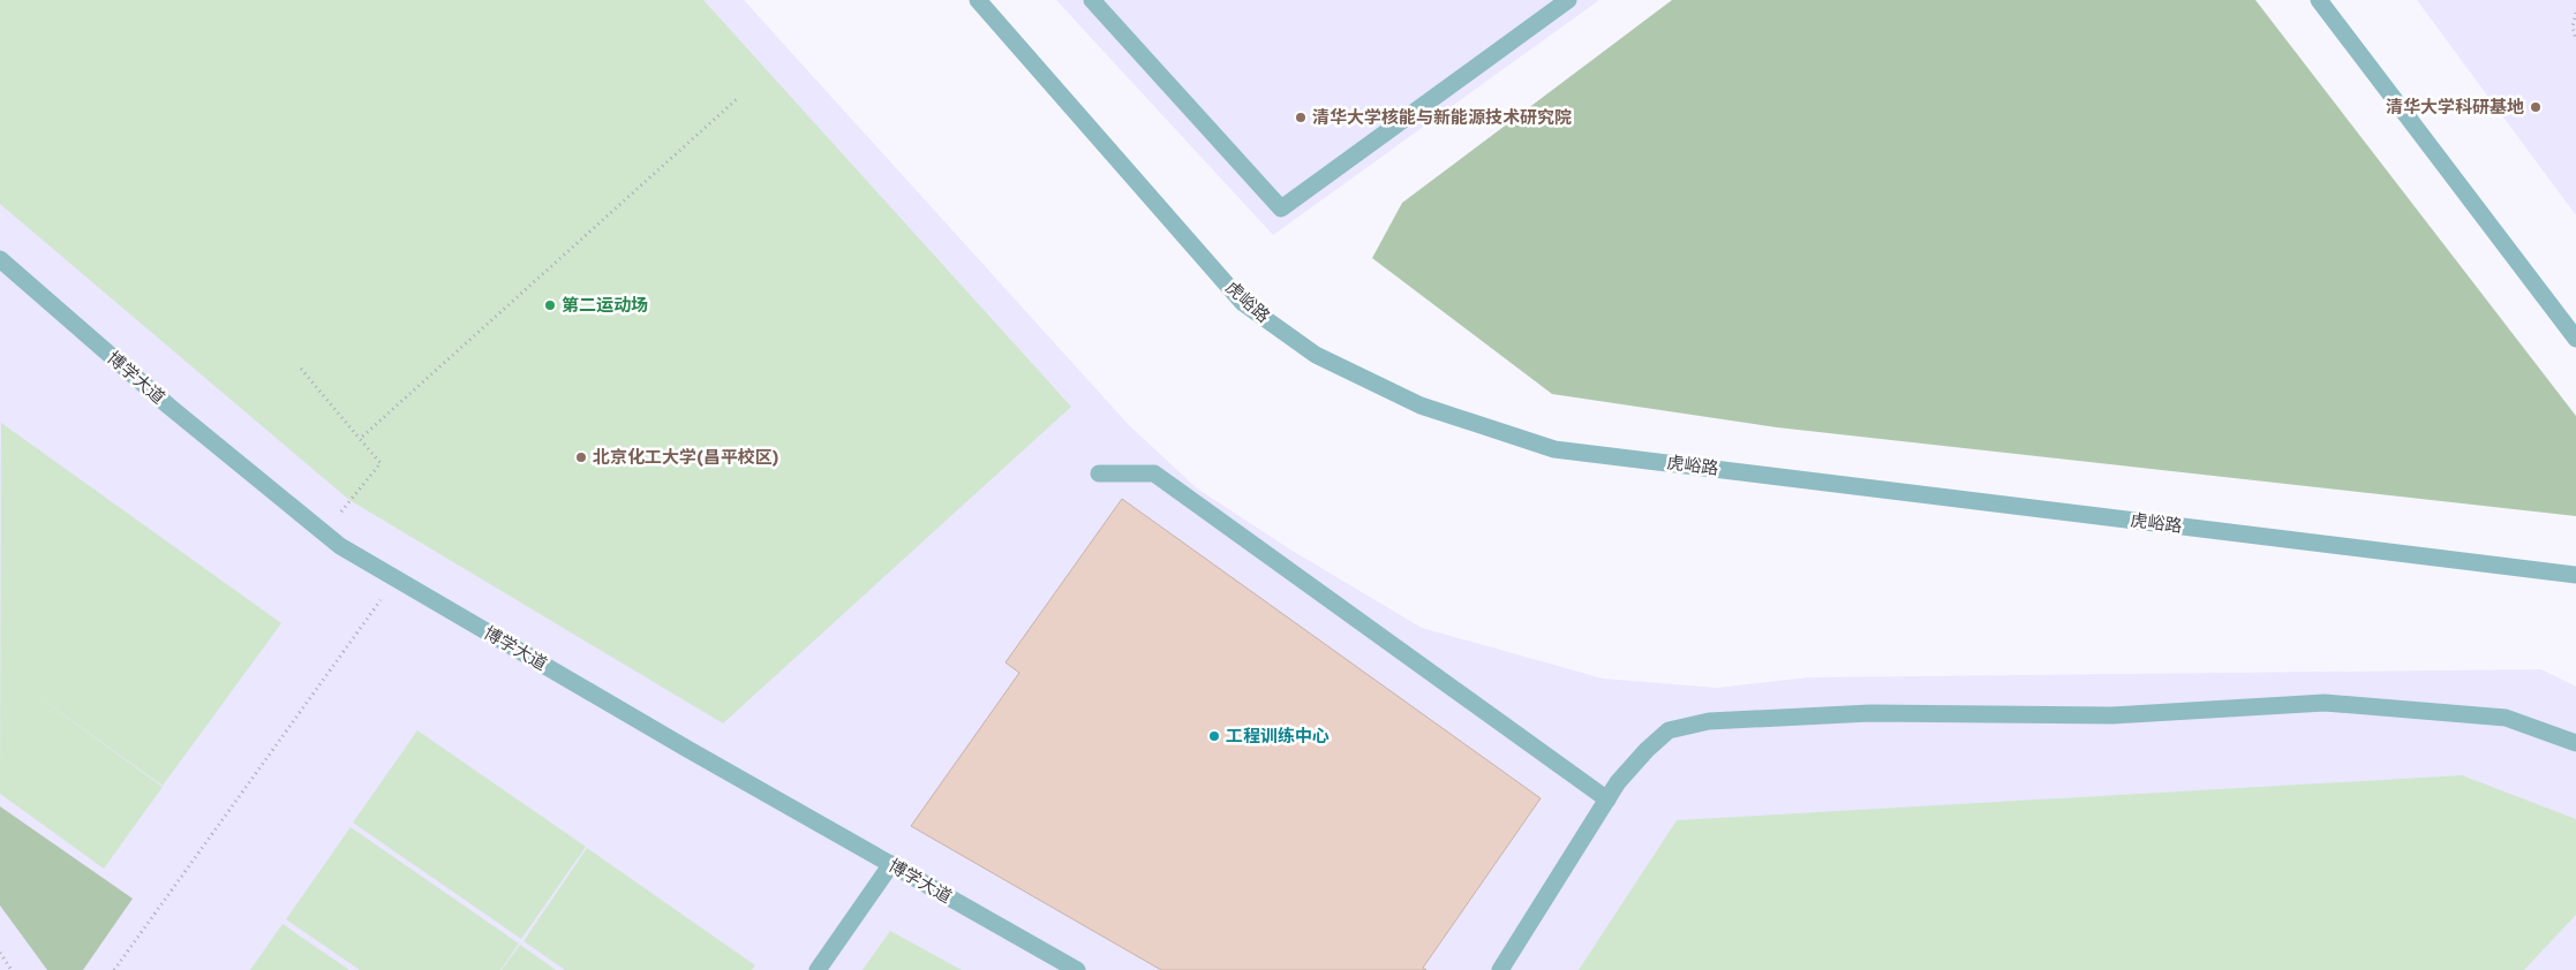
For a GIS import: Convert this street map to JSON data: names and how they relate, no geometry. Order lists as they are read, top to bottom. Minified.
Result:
{"streets":{"street":["虎峪路","博学大道"]},"places":["清华大学科研基地","清华大学核能与新能源技术研究院","第二运动场","北京化工大学(昌平校区)","工程训练中心"]}
